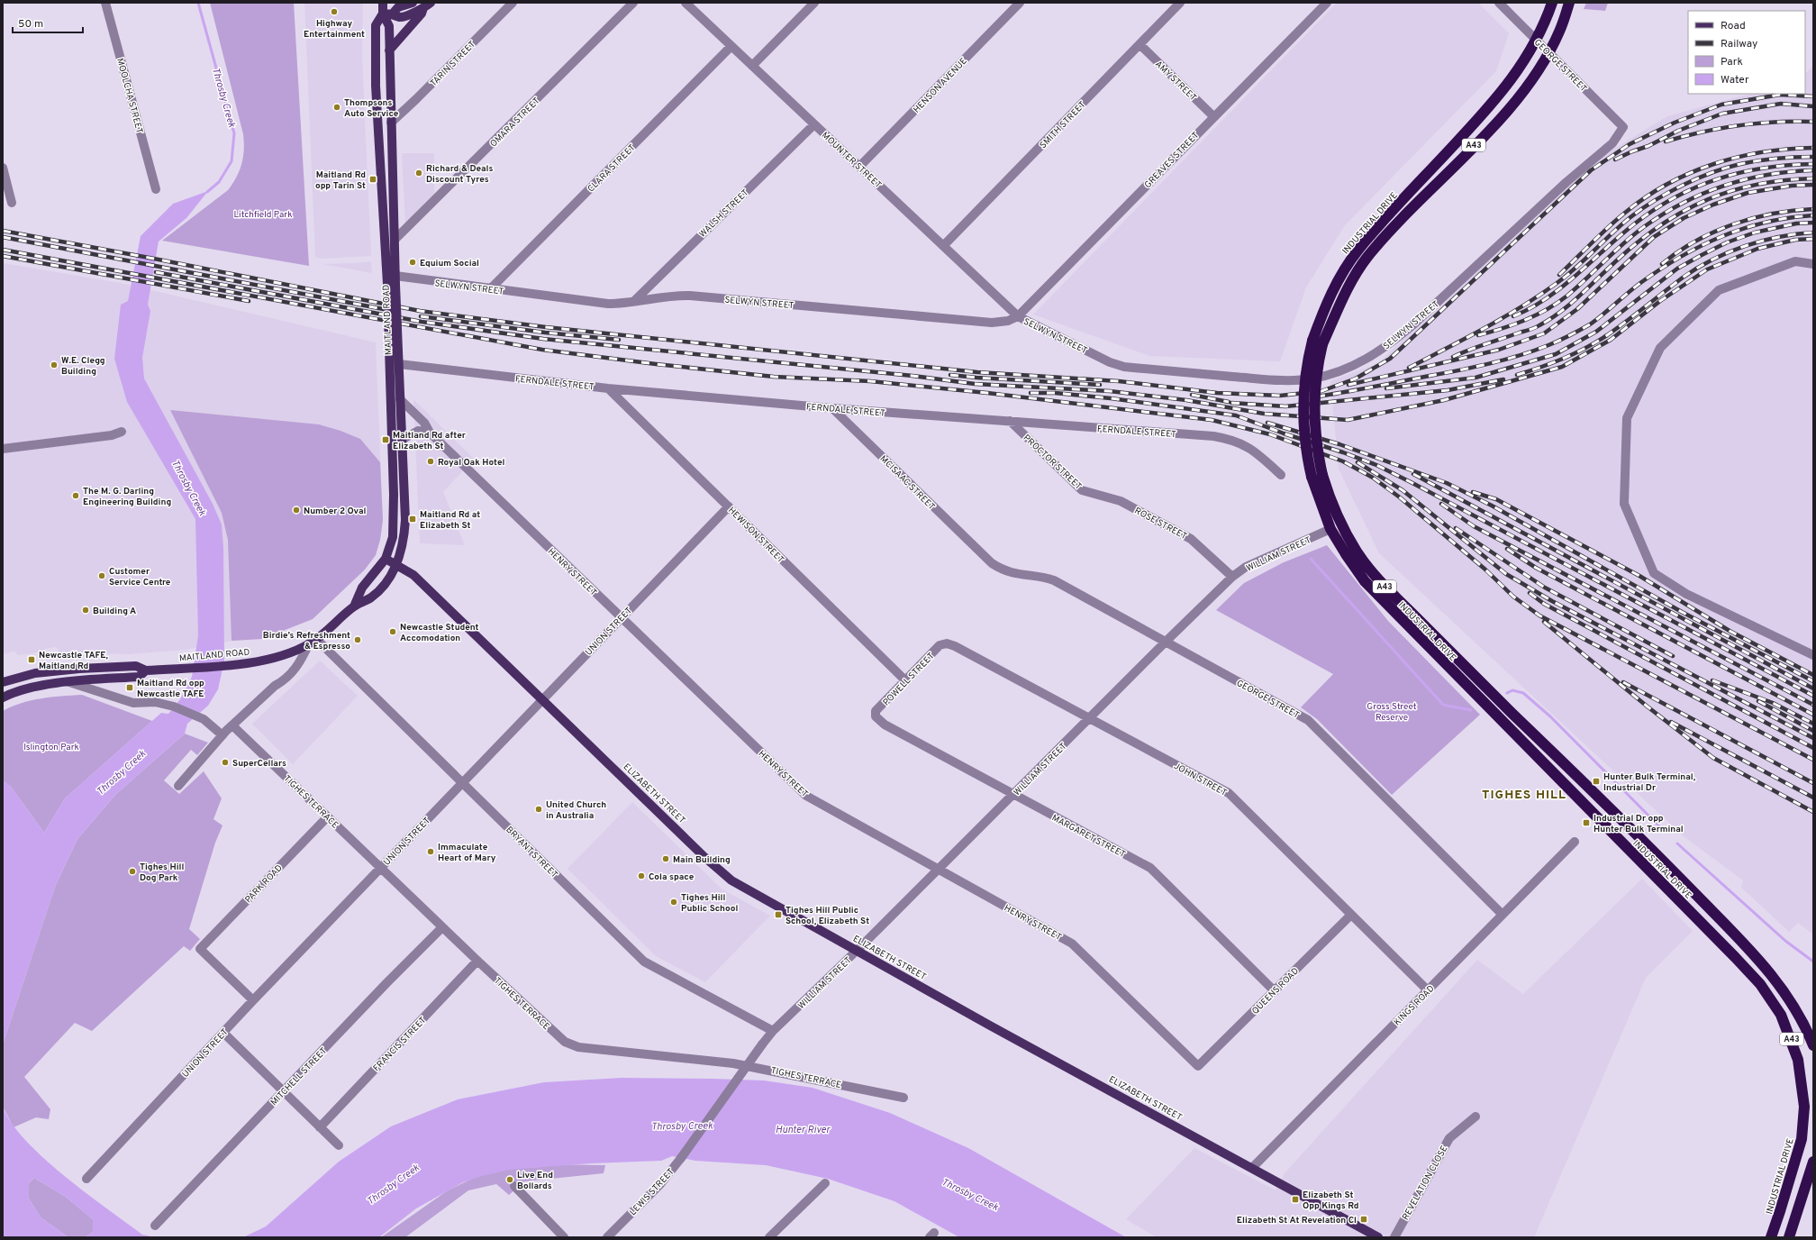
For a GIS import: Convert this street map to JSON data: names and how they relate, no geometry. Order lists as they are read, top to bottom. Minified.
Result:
{"streets":{"highway":["A43","INDUSTRIAL DRIVE"],"main road":["MAITLAND ROAD","ELIZABETH STREET"],"street":["TARIN STREET","GEORGE STREET","AMY STREET","HENSON AVENUE","MOOLCHA STREET","OMARA STREET","SMITH STREET","MOUNTER STREET","GREAVES STREET","CLARA STREET","WALSH STREET","SELWYN STREET","FERNDALE STREET","PROCTOR STREET","MCISAAC STREET","ROSE STREET","HEWISON STREET","WILLIAM STREET","HENRY STREET","UNION STREET","POWELL STREET","JOHN STREET","TIGHES TERRACE","MARGARET STREET","BRYANT STREET","PARK ROAD","QUEENS ROAD","KINGS ROAD","FRANCIS STREET","MITCHELL STREET","REVELATION CLOSE","LEWIS STREET"]},"crossings":[["TARIN STREET","MAITLAND ROAD"],["GEORGE STREET","INDUSTRIAL DRIVE"],["GEORGE STREET","SELWYN STREET"],["GEORGE STREET","MCISAAC STREET"],["GEORGE STREET","WILLIAM STREET"],["GEORGE STREET","KINGS ROAD"],["AMY STREET","SMITH STREET"],["AMY STREET","GREAVES STREET"],["HENSON AVENUE","MOUNTER STREET"],["OMARA STREET","MAITLAND ROAD"],["SMITH STREET","MOUNTER STREET"],["MOUNTER STREET","GREAVES STREET"],["MOUNTER STREET","CLARA STREET"],["MOUNTER STREET","WALSH STREET"],["MOUNTER STREET","SELWYN STREET"],["GREAVES STREET","SELWYN STREET"],["CLARA STREET","SELWYN STREET"],["WALSH STREET","SELWYN STREET"],["INDUSTRIAL DRIVE","WILLIAM STREET"],["SELWYN STREET","MAITLAND ROAD"],["MAITLAND ROAD","FERNDALE STREET"],["MAITLAND ROAD","HENRY STREET"],["MAITLAND ROAD","ELIZABETH STREET"],["MAITLAND ROAD","BRYANT STREET"],["FERNDALE STREET","PROCTOR STREET"],["FERNDALE STREET","MCISAAC STREET"],["FERNDALE STREET","HEWISON STREET"],["PROCTOR STREET","ROSE STREET"],["ROSE STREET","WILLIAM STREET"],["HEWISON STREET","UNION STREET"],["HEWISON STREET","POWELL STREET"],["WILLIAM STREET","HENRY STREET"],["WILLIAM STREET","JOHN STREET"],["WILLIAM STREET","ELIZABETH STREET"],["WILLIAM STREET","MARGARET STREET"],["WILLIAM STREET","BRYANT STREET"],["WILLIAM STREET","LEWIS STREET"],["HENRY STREET","UNION STREET"],["HENRY STREET","QUEENS ROAD"],["UNION STREET","ELIZABETH STREET"],["UNION STREET","TIGHES TERRACE"],["UNION STREET","BRYANT STREET"],["UNION STREET","PARK ROAD"],["POWELL STREET","JOHN STREET"],["POWELL STREET","MARGARET STREET"],["JOHN STREET","QUEENS ROAD"],["JOHN STREET","KINGS ROAD"],["ELIZABETH STREET","KINGS ROAD"],["TIGHES TERRACE","PARK ROAD"],["TIGHES TERRACE","FRANCIS STREET"],["TIGHES TERRACE","MITCHELL STREET"],["MARGARET STREET","QUEENS ROAD"],["BRYANT STREET","LEWIS STREET"]],"districts":["TIGHES HILL"],"water":["Throsby Creek","Hunter River"],"parks":["Litchfield Park","Gross Street Reserve","Islington Park"],"places":{"other":["Highway Entertainment","Thompsons Auto Service","Richard & Deals Discount Tyres","Equium Social","W.E. Clegg Building","Royal Oak Hotel","The M. G. Darling Engineering Building","Number 2 Oval","Customer Service Centre","Building A","Newcastle Student Accomodation","Birdie’s Refreshment & Espresso","SuperCellars","United Church in Australia","Immaculate Heart of Mary","Main Building","Tighes Hill Dog Park","Cola space","Tighes Hill Public School","Live End Bollards"],"transit":["Maitland Rd opp Tarin St","Maitland Rd after Elizabeth St","Maitland Rd at Elizabeth St","Newcastle TAFE, Maitland Rd","Maitland Rd opp Newcastle TAFE","Hunter Bulk Terminal, Industrial Dr","Industrial Dr opp Hunter Bulk Terminal","Tighes Hill Public School, Elizabeth St","Elizabeth St Opp Kings Rd","Elizabeth St At Revelation Cl"]},"legend":["Road","Railway","Park","Water"],"scale_bar":"50 m"}
